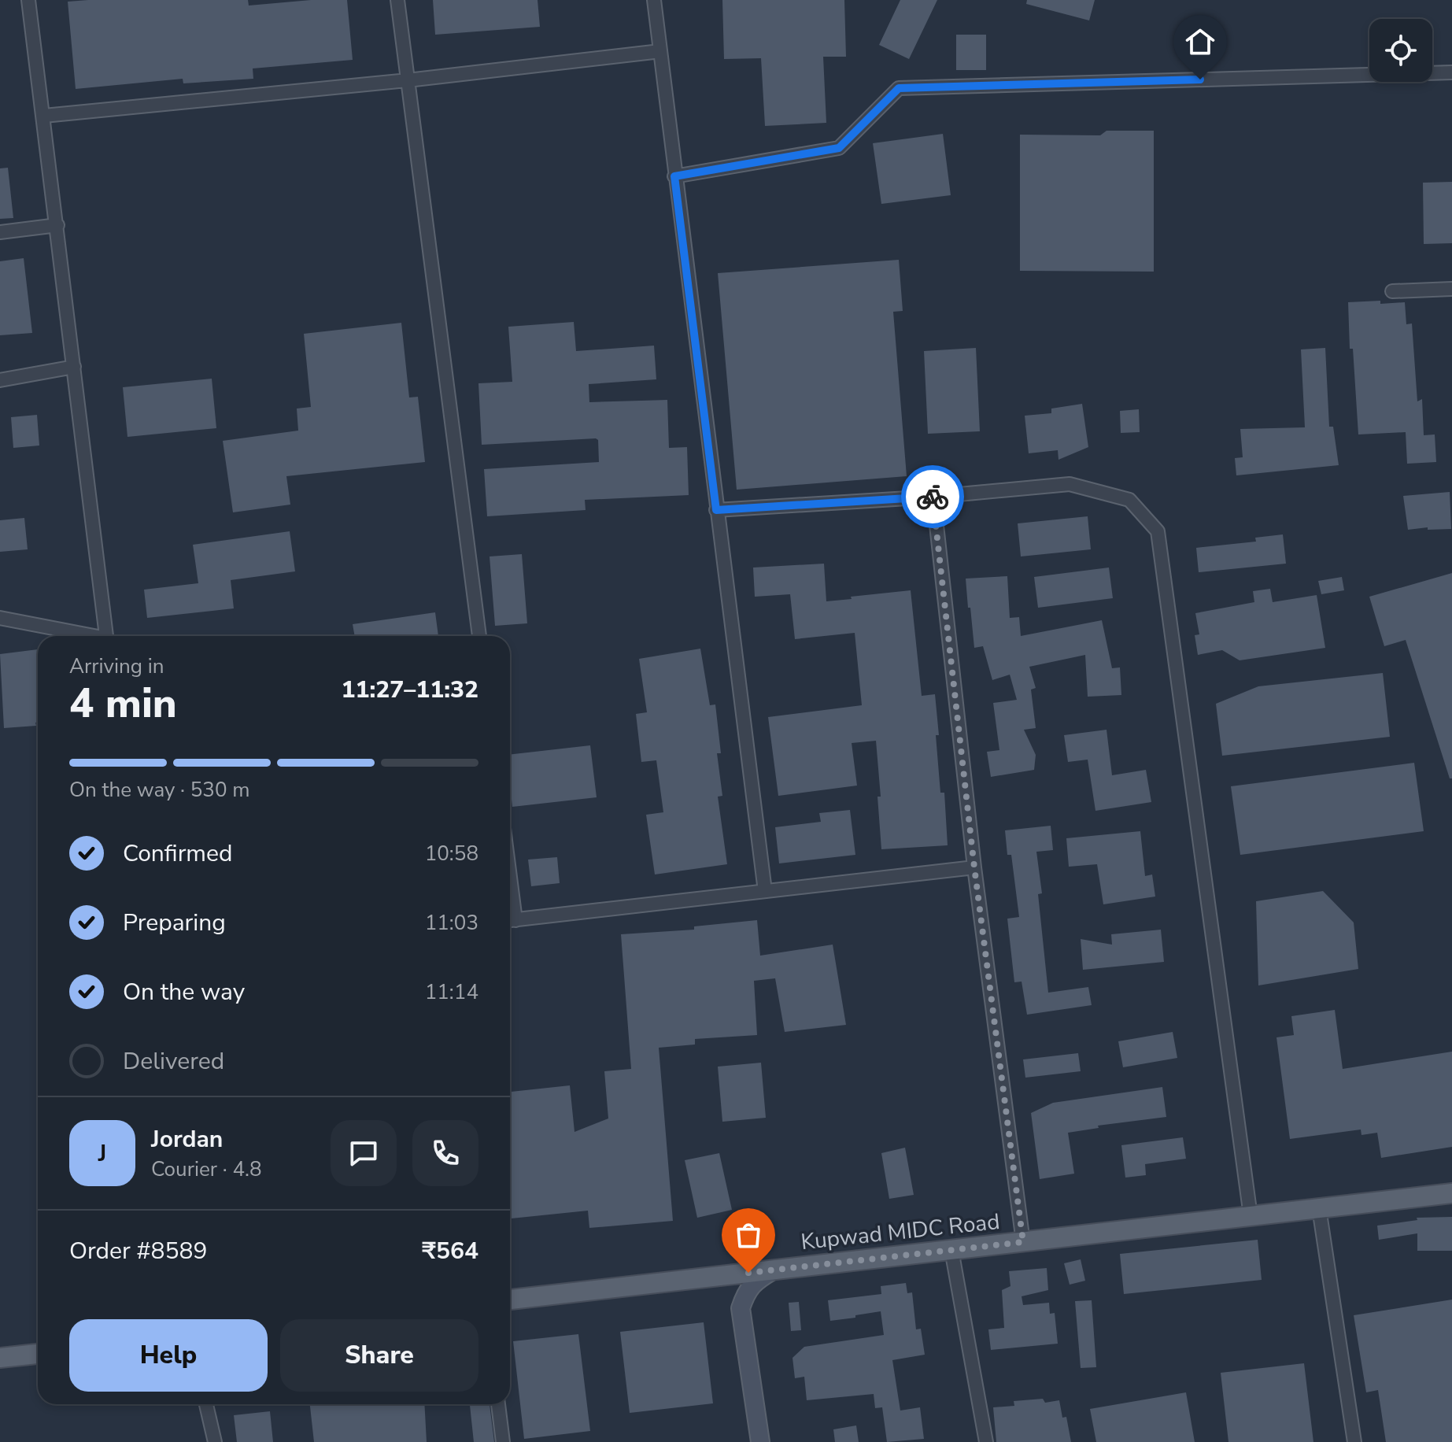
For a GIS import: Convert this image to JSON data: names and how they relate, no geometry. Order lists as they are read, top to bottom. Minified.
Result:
{"streets":{"main road":["Kupwad MIDC Road"]},"page":{"heading":["4 min","Arriving in","11:27–11:32"],"panel":["Jordan","Courier · 4.8","Order #8589","₹564"],"bar":"On the way · 530 m","list":[["Confirmed","10:58"],["Preparing","11:03"],["On the way","11:14"],"Delivered"],"round":"J","buttons":["Help","Share"]}}
